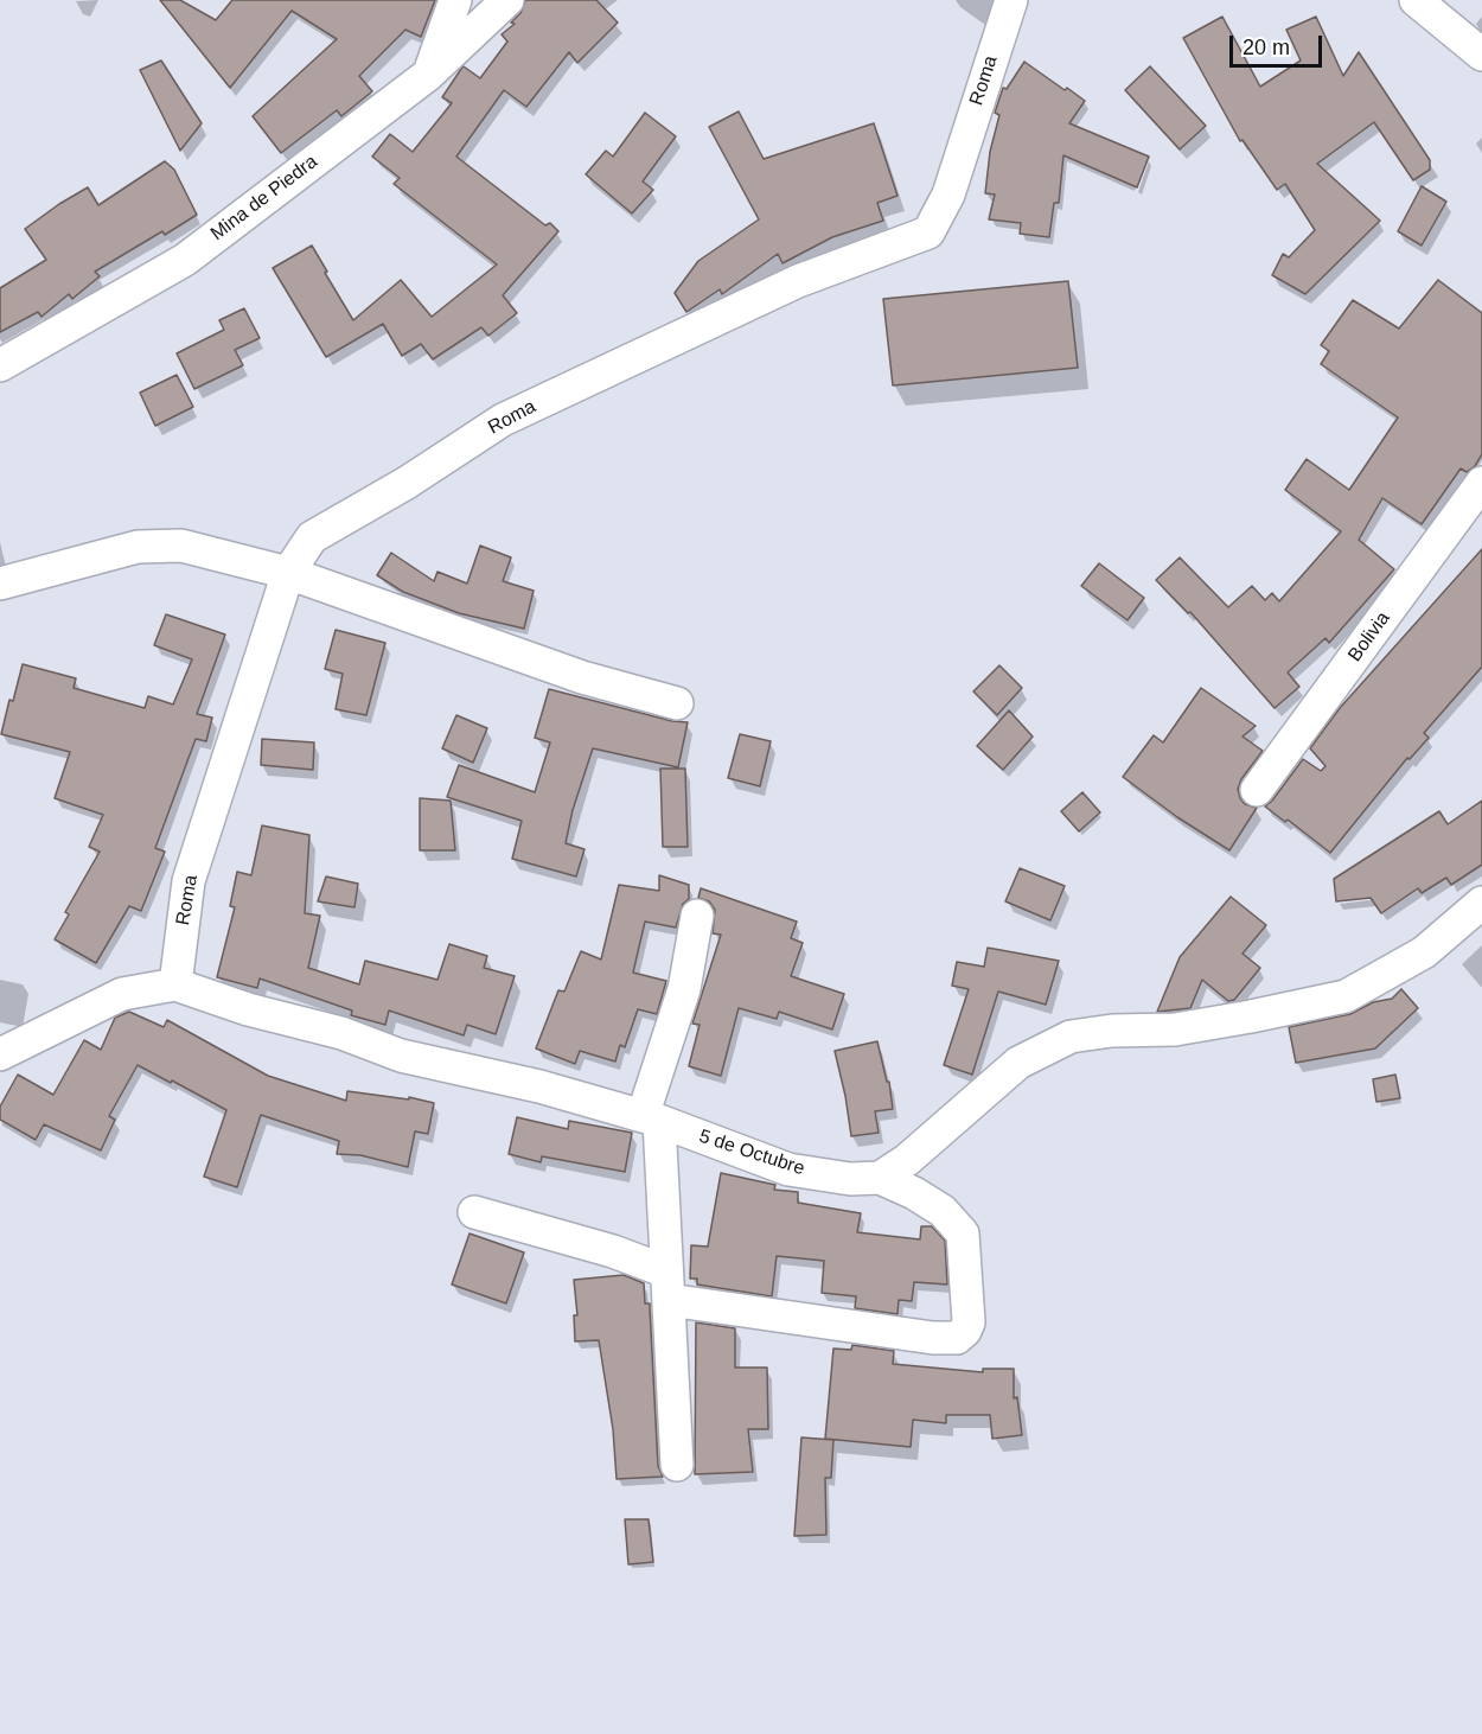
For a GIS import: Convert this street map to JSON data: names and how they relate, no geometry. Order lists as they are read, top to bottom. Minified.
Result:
{"streets":{"street":["Roma","Mina de Piedra","Bolivia","5 de Octubre"]},"crossings":[["Roma","5 de Octubre"]],"scale_bar":"20 m"}
